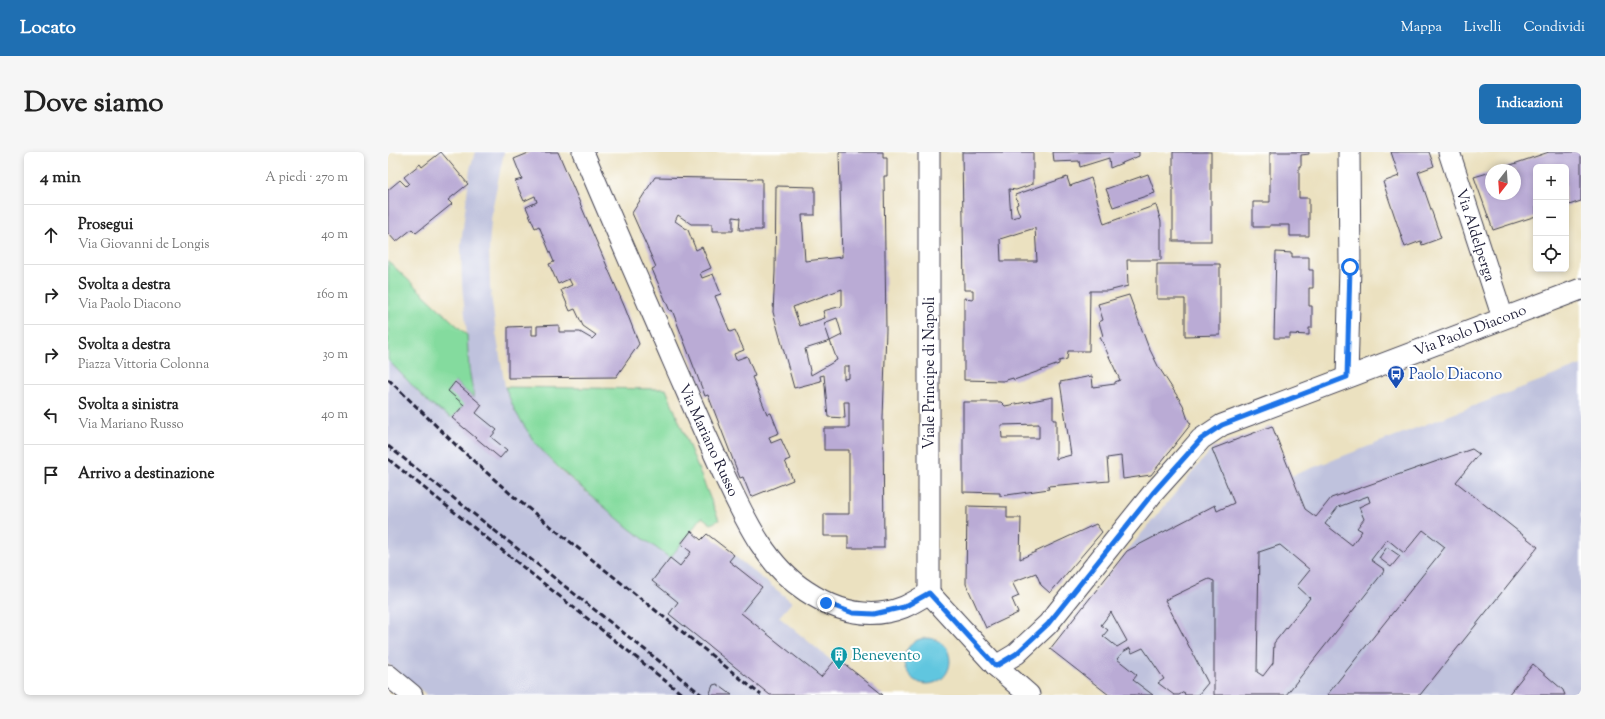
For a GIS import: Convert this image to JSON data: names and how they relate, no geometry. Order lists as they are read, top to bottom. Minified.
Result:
{"streets":{"street":["Via Aldelperga","Via Paolo Diacono","Viale Principe di Napoli","Via Mariano Russo"]},"crossings":[["Via Aldelperga","Via Paolo Diacono"],["Viale Principe di Napoli","Via Mariano Russo"]],"places":{"bus stop":["Paolo Diacono"],"building":["Benevento"]},"north":"bottom","page":{"header":"Locato","nav":["Mappa","Livelli","Condividi"],"title":"Dove siamo","buttons":"Indicazioni","heading":["4 min","A piedi · 270 m"],"map_buttons":["+","−"],"list":[["Prosegui","Via Giovanni de Longis","40 m"],["Svolta a destra","Via Paolo Diacono","160 m"],["Svolta a destra","Piazza Vittoria Colonna","30 m"],["Svolta a sinistra","Via Mariano Russo","40 m"],"Arrivo a destinazione"]}}
